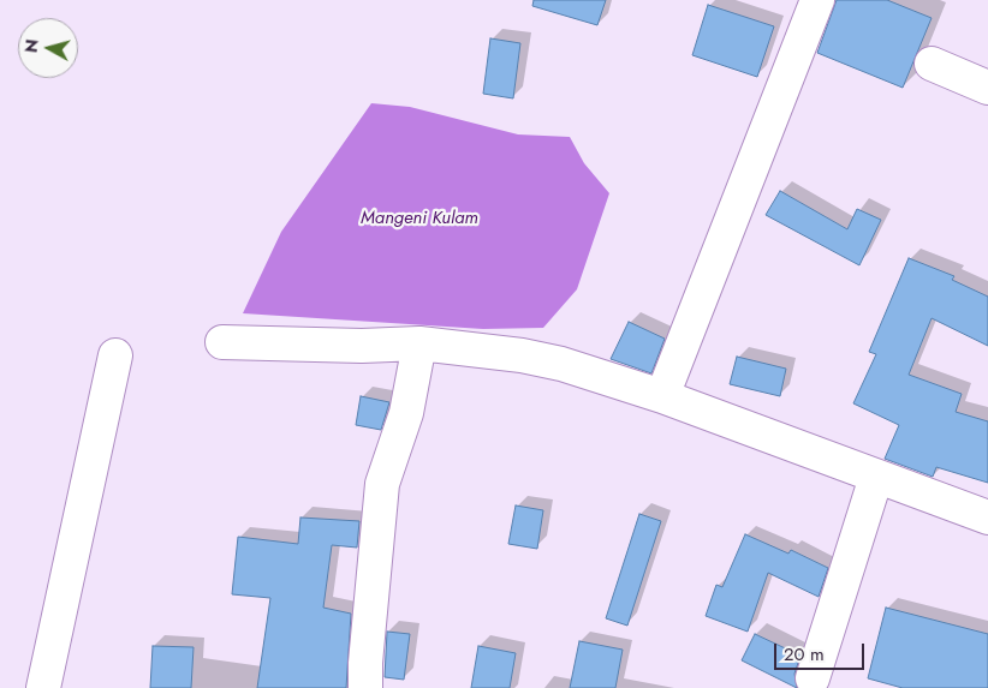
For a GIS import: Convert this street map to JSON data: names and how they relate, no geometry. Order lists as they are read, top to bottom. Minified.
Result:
{"water":["Mangeni Kulam"],"scale_bar":"20 m","north":"left"}
